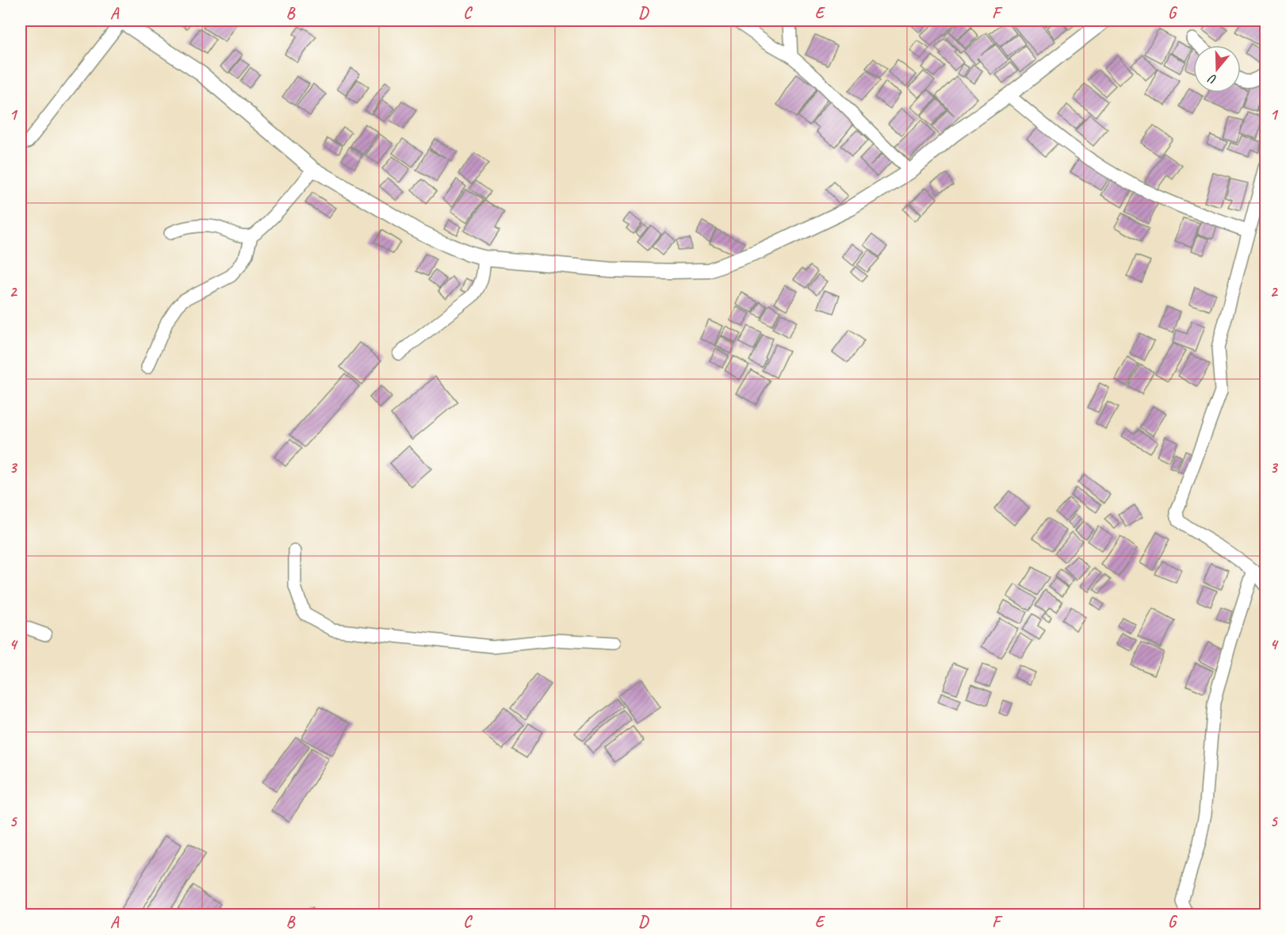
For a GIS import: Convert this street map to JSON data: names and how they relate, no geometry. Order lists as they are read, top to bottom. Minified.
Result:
{"north":"bottom","grid":{"columns":["A","B","C","D","E","F","G"],"rows":["1","2","3","4","5"]}}
